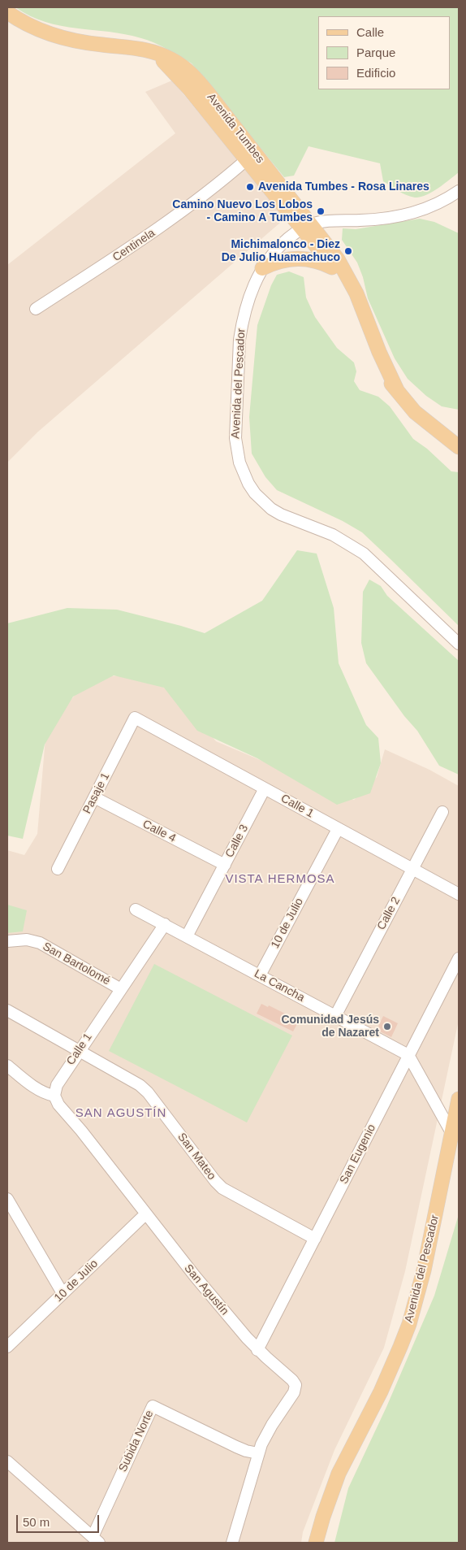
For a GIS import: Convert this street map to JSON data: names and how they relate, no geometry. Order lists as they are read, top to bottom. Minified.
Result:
{"streets":{"main road":["Avenida Tumbes","Avenida del Pescador"],"street":["Centinela","Pasaje 1","Calle 1","Calle 4","Calle 3","Calle 2","10 de Julio","San Bartolomé","La Cancha","San Eugenio","San Mateo","San Agustín","Subida Norte"]},"crossings":[["Avenida Tumbes","Centinela"],["Avenida Tumbes","Avenida del Pescador"],["Pasaje 1","Calle 1"],["Pasaje 1","Calle 4"],["Calle 1","Calle 3"],["Calle 1","Calle 2"],["Calle 1","10 de Julio"],["Calle 1","San Bartolomé"],["Calle 1","La Cancha"],["Calle 1","San Mateo"],["Calle 1","San Agustín"],["Calle 4","Calle 3"],["Calle 3","La Cancha"],["Calle 2","La Cancha"],["10 de Julio","La Cancha"],["10 de Julio","San Agustín"],["La Cancha","San Eugenio"],["San Eugenio","San Mateo"],["San Eugenio","San Agustín"],["San Agustín","Subida Norte"]],"districts":["VISTA HERMOSA","SAN AGUSTÍN"],"places":["Avenida Tumbes - Rosa Linares","Camino Nuevo Los Lobos - Camino A Tumbes","Michimalonco - Diez De Julio Huamachuco","Comunidad Jesús de Nazaret"],"legend":["Calle","Parque","Edificio"],"scale_bar":"50 m"}
